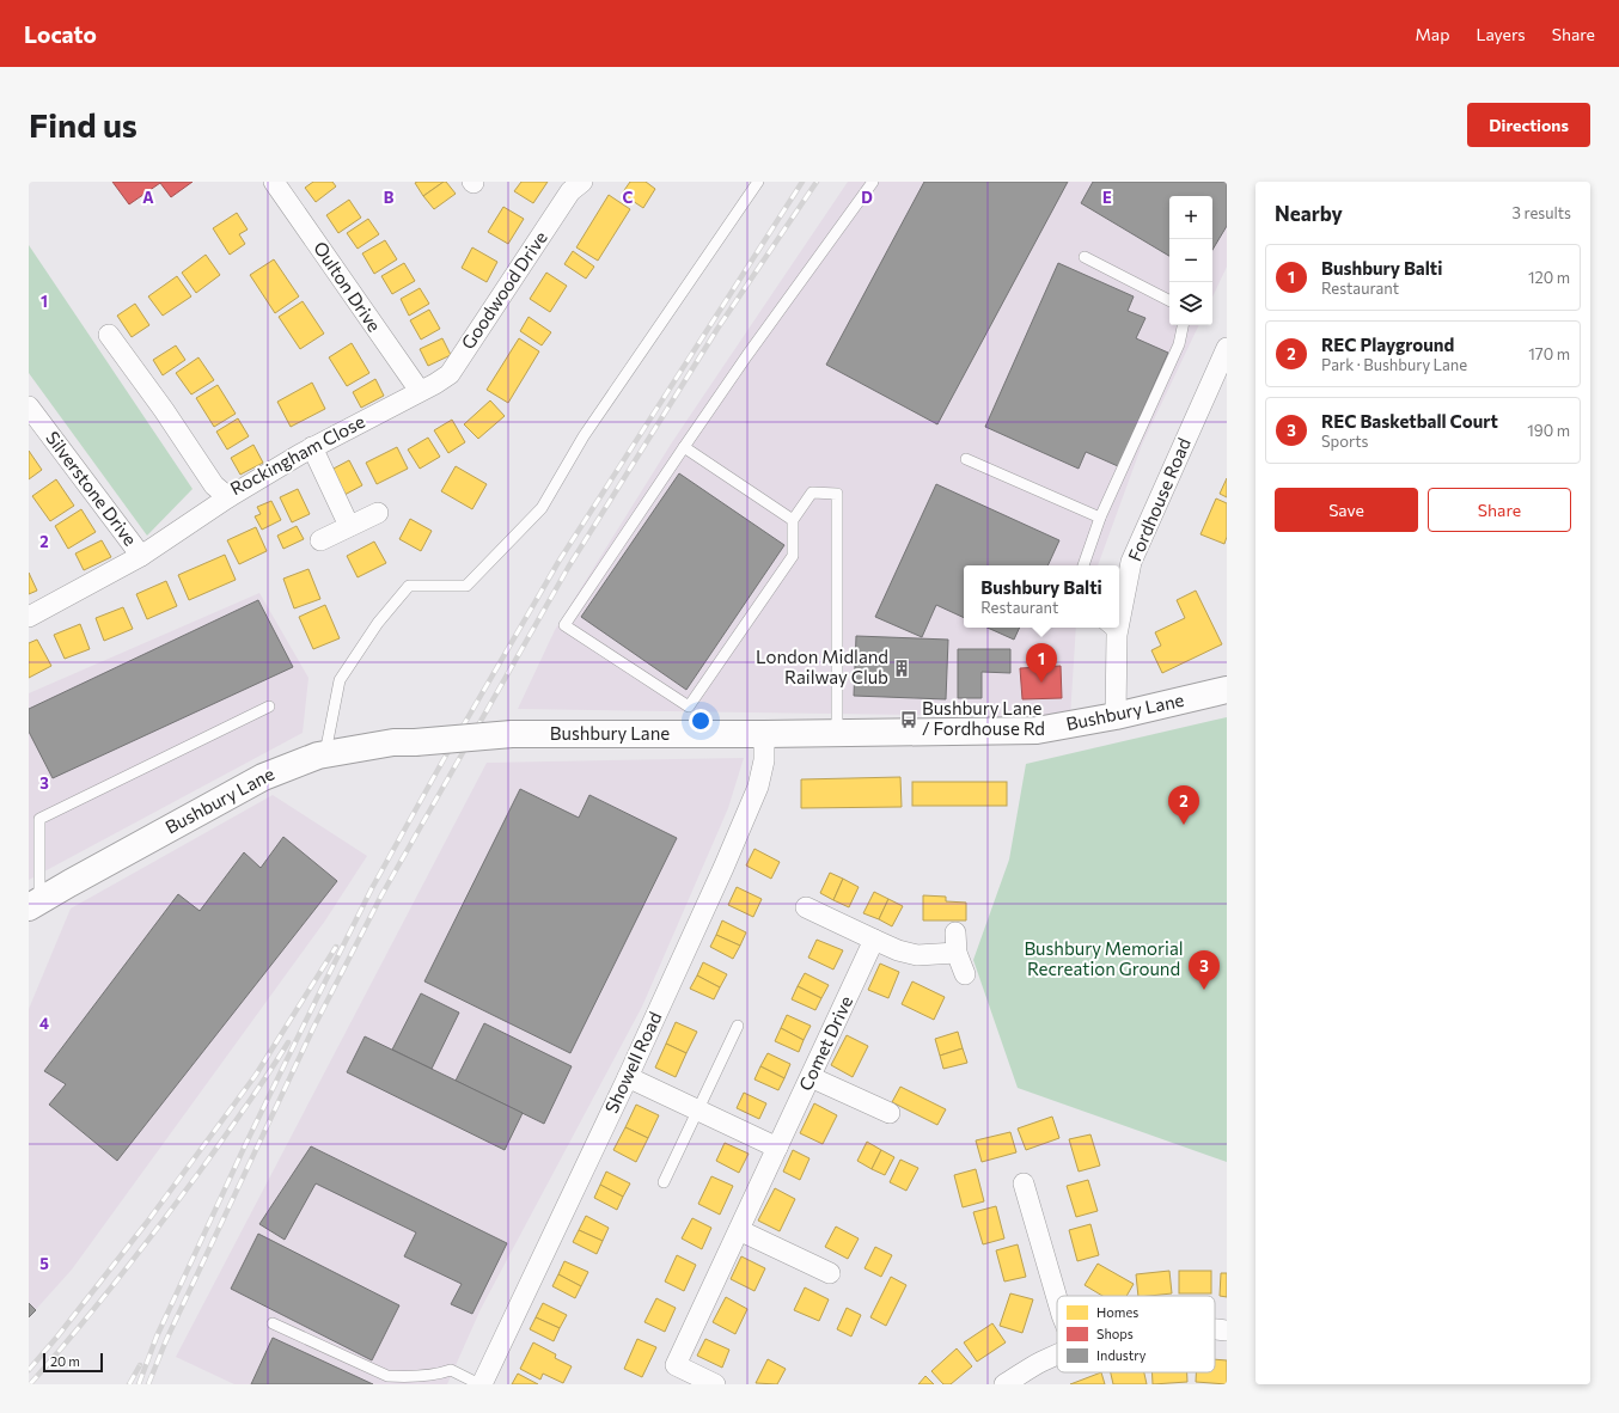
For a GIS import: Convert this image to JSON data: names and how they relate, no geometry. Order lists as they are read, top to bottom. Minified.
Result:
{"streets":{"street":["Oulton Drive","Goodwood Drive","Rockingham Close","Silverstone Drive","Fordhouse Road","Bushbury Lane","Comet Drive","Showell Road"]},"crossings":[["Oulton Drive","Goodwood Drive"],["Oulton Drive","Rockingham Close"],["Goodwood Drive","Rockingham Close"],["Rockingham Close","Silverstone Drive"],["Fordhouse Road","Bushbury Lane"],["Bushbury Lane","Showell Road"]],"parks":["Bushbury Memorial Recreation Ground"],"places":{"building":["London Midland Railway Club"],"bus stop":["Bushbury Lane / Fordhouse Rd"]},"legend":["Homes","Shops","Industry"],"scale_bar":"20 m","page":{"header":"Locato","nav":["Map","Layers","Share"],"buttons":["Directions",["Save","Share"]],"title":"Find us","heading":["Nearby","3 results"],"map_buttons":["+","−"],"list":[{"mark":"1","name":"Bushbury Balti","note":"Restaurant","value":"120 m"},{"mark":"2","name":"REC Playground","note":"Park · Bushbury Lane","value":"170 m"},{"mark":"3","name":"REC Basketball Court","note":"Sports","value":"190 m"}],"popup":["Bushbury Balti","Restaurant"],"pins":["1","2","3"],"scale":"20 m"},"grid":{"columns":["A","B","C","D","E"],"rows":["1","2","3","4","5"]}}
